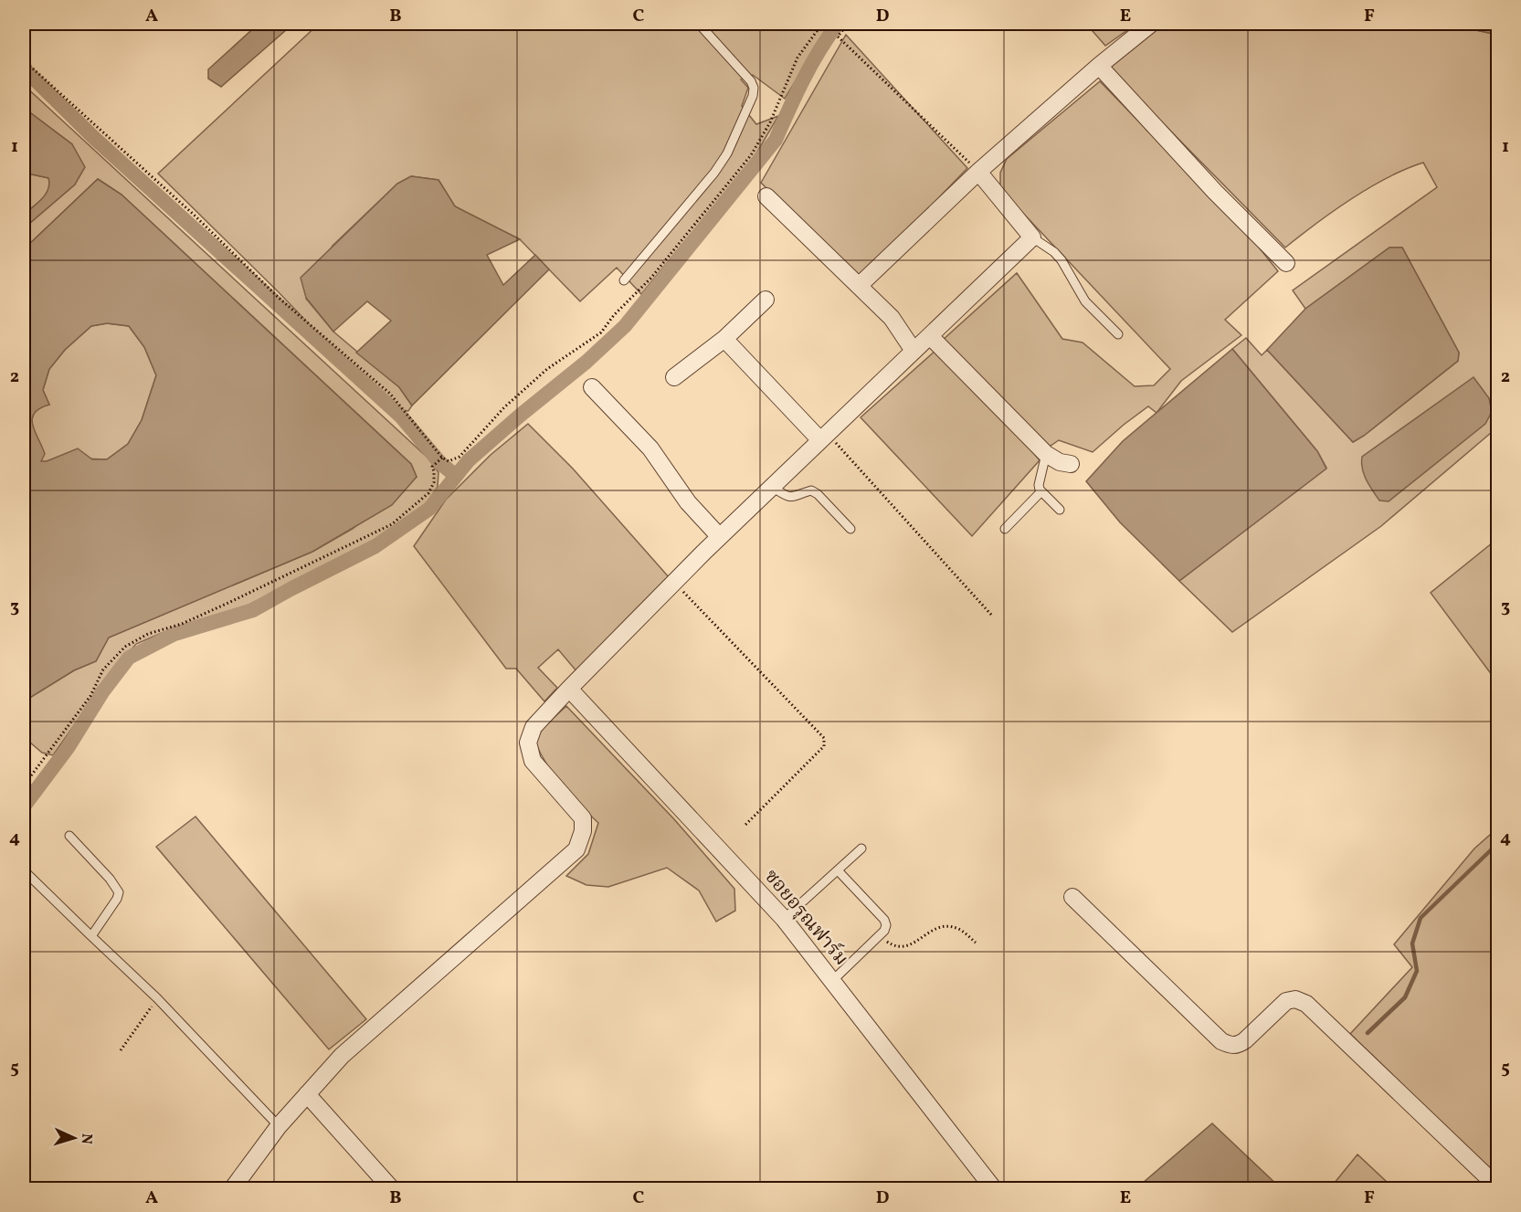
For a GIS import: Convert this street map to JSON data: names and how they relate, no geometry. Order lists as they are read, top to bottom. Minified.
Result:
{"streets":{"street":["ซอยอรุณฟาร์ม"]},"north":"right","grid":{"columns":["A","B","C","D","E","F"],"rows":["1","2","3","4","5"]}}
